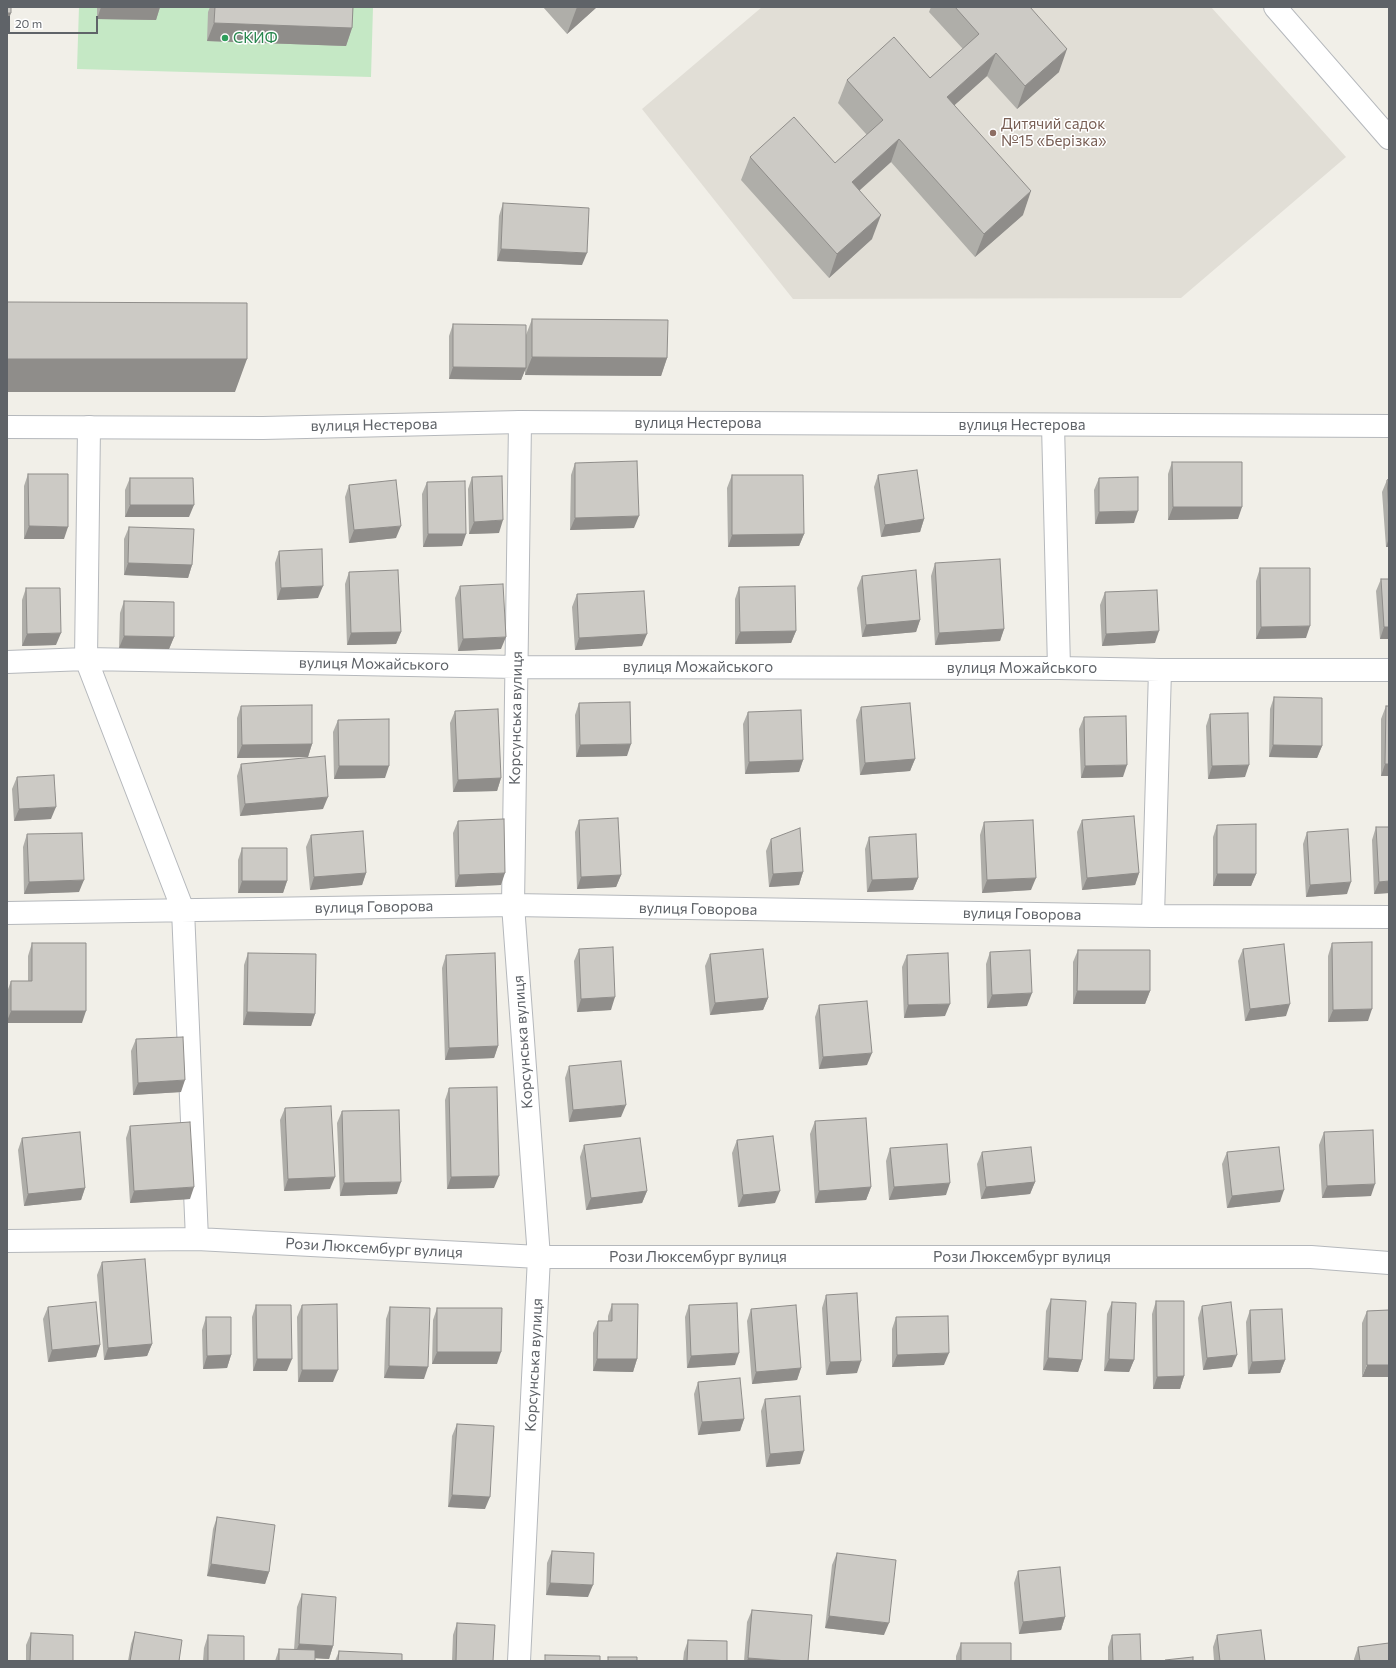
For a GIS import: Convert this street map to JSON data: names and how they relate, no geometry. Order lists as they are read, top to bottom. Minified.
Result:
{"streets":{"street":["вулиця Нестерова","вулиця Можайського","Корсунська вулиця","вулиця Говорова","Рози Люксембург вулиця"]},"crossings":[["вулиця Нестерова","Корсунська вулиця"],["вулиця Можайського","Корсунська вулиця"],["Корсунська вулиця","вулиця Говорова"],["Корсунська вулиця","Рози Люксембург вулиця"]],"places":["СКИФ","Дитячий садок №15 «Берізка»"],"scale_bar":"20 m"}
